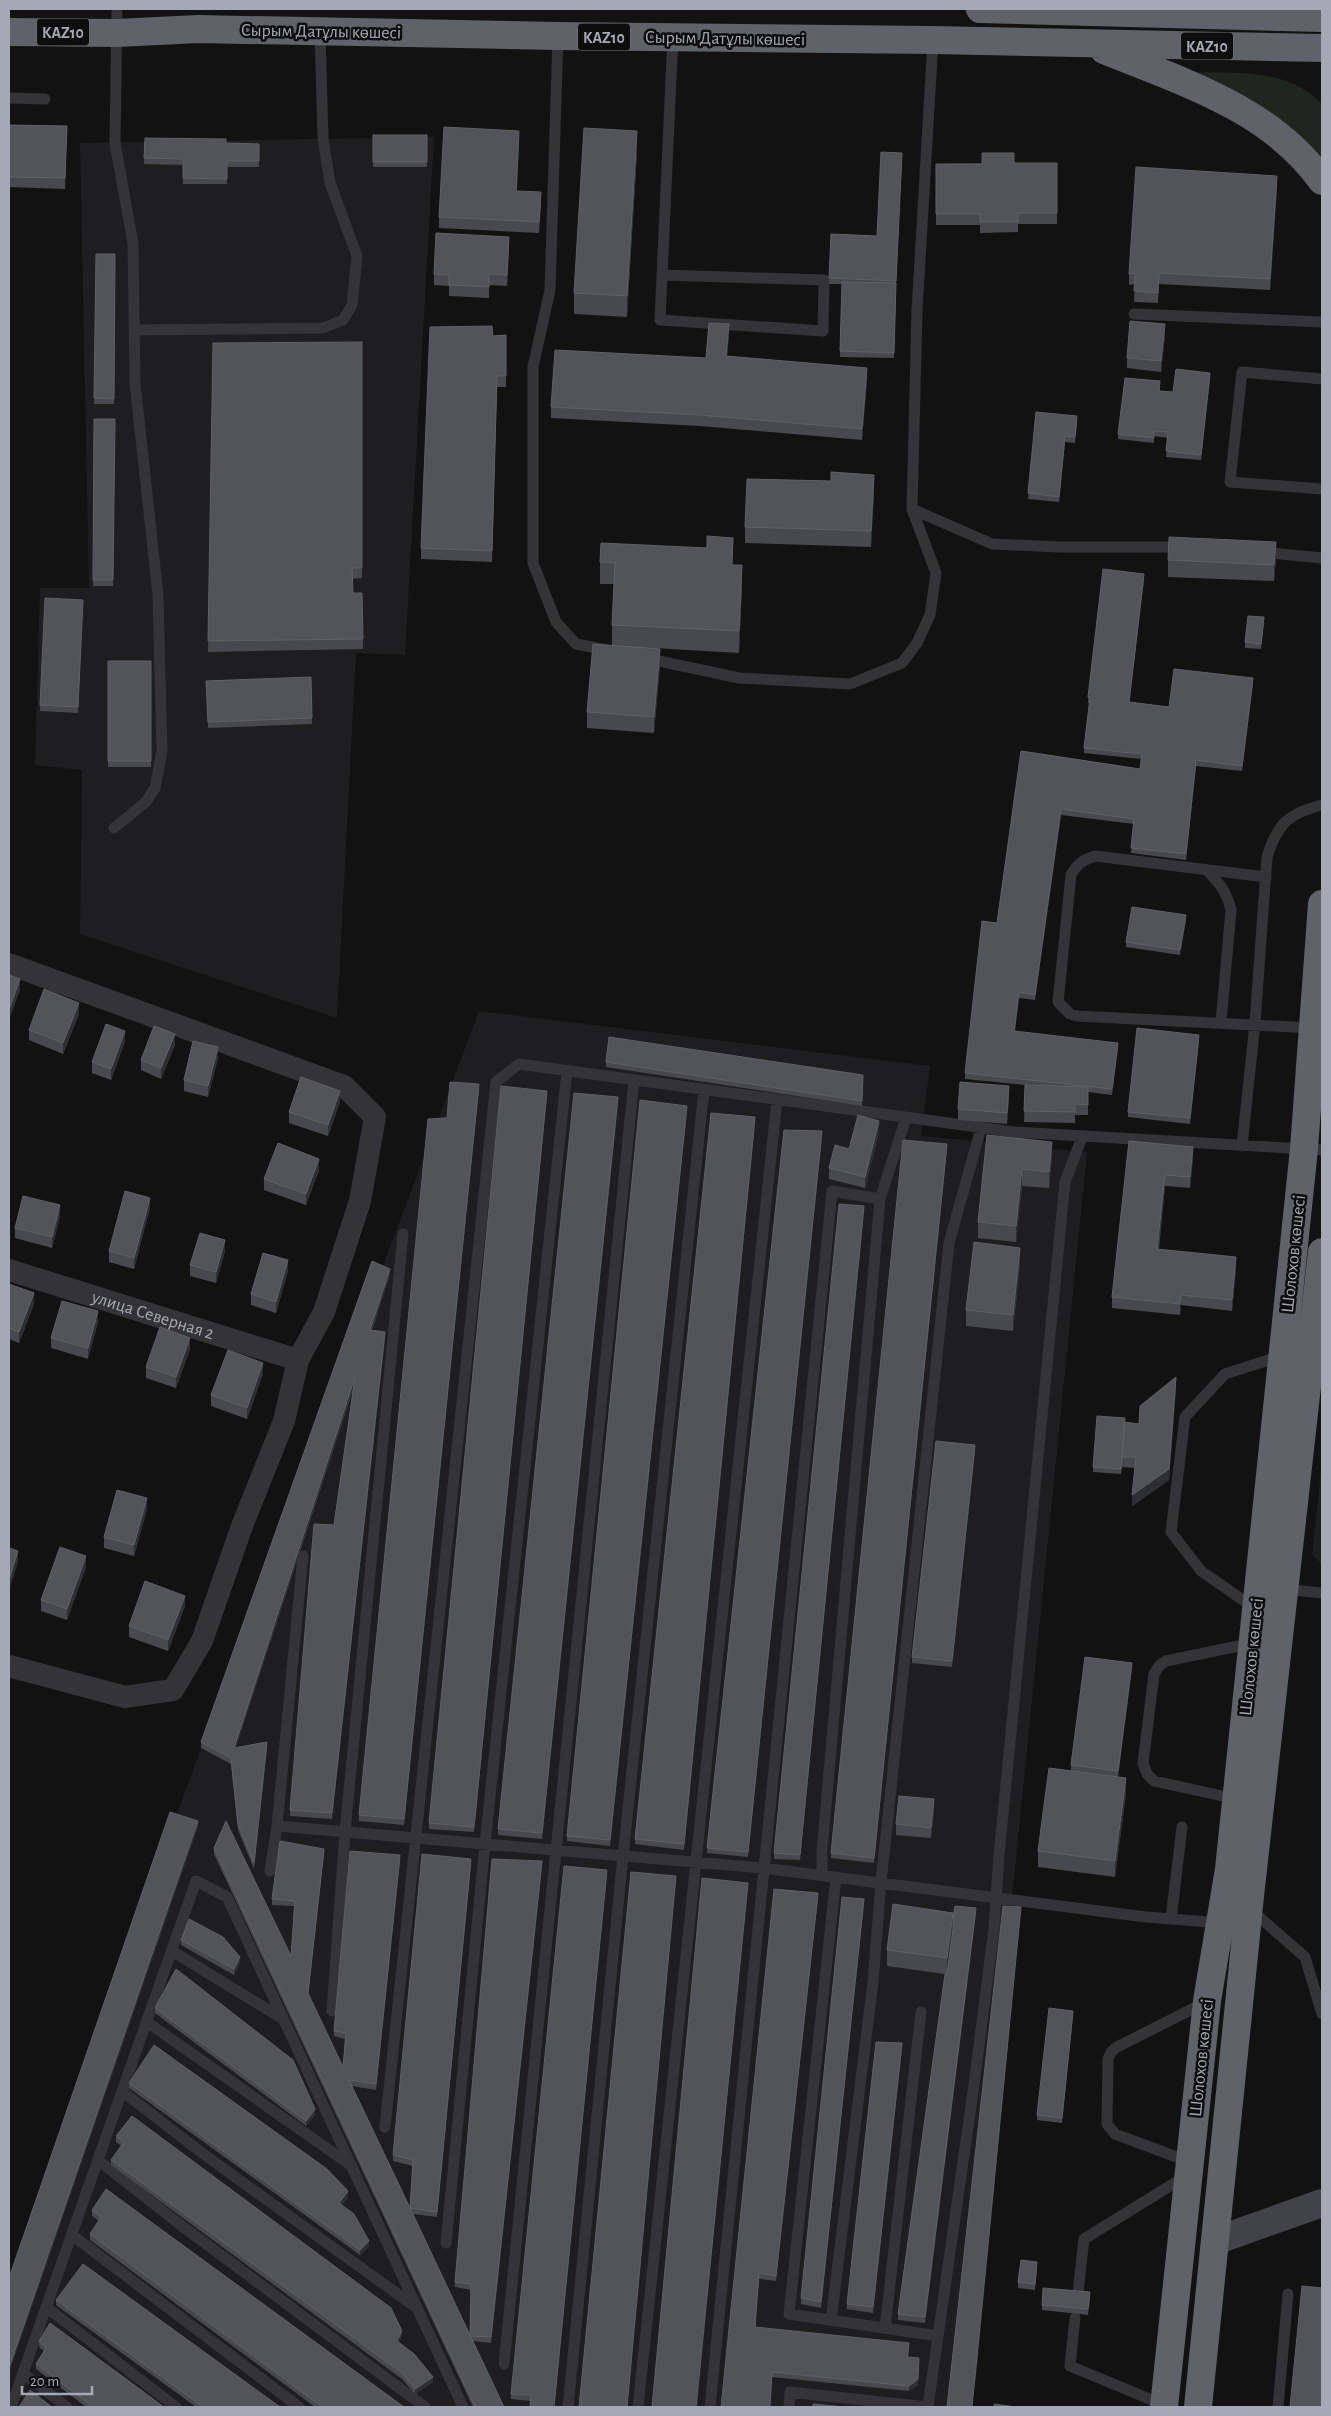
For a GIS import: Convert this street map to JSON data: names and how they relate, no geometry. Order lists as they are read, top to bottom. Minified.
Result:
{"streets":{"highway":["Сырым Датұлы көшесі","KAZ10","Шолохов көшесі"],"street":["улица Северная 2"]},"scale_bar":"20 m"}
